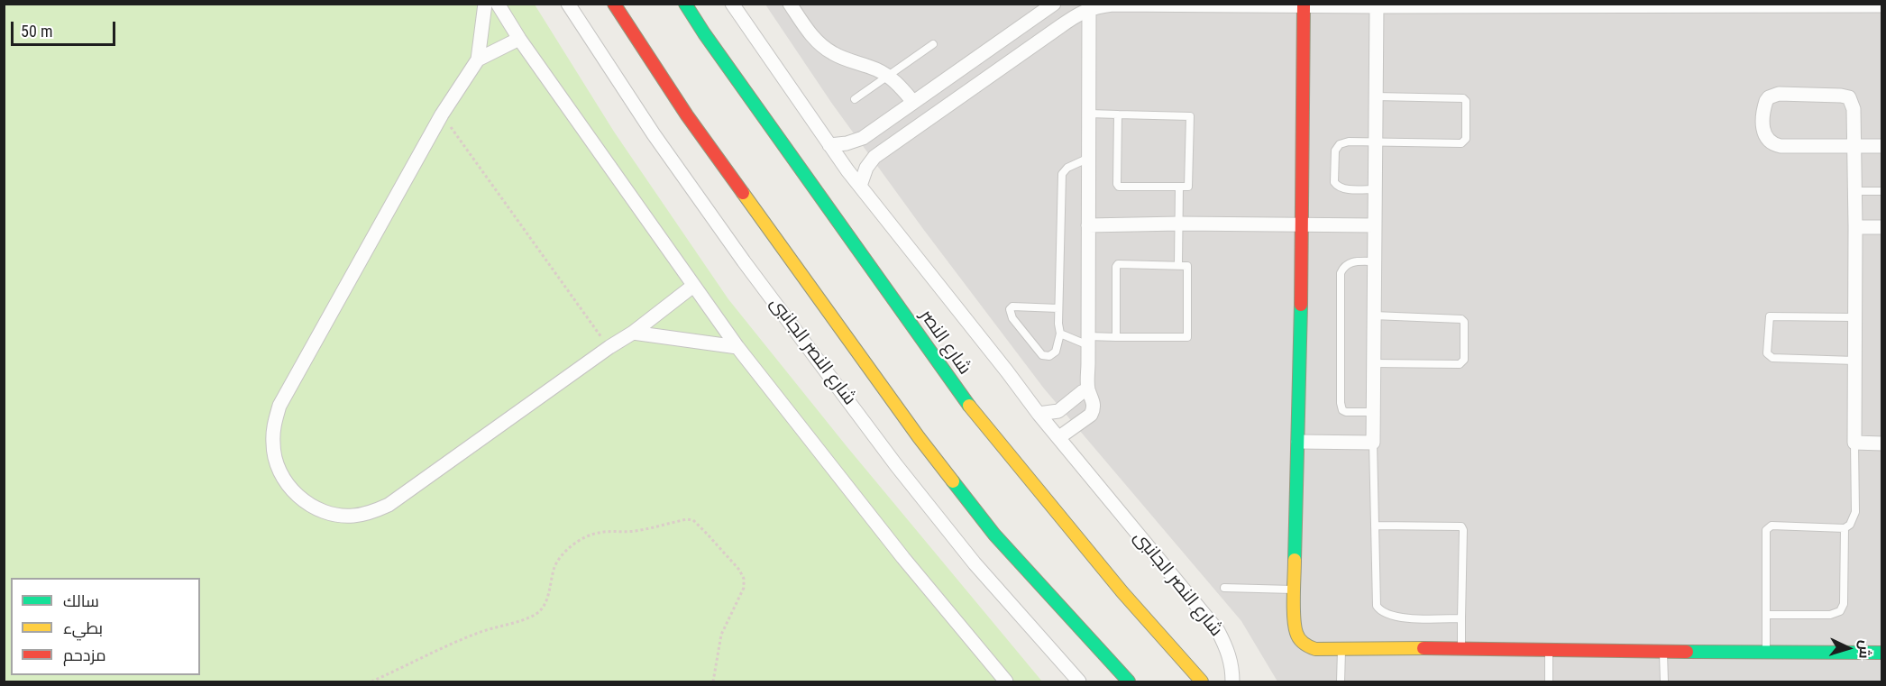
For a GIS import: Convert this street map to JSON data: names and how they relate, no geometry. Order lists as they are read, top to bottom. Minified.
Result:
{"streets":{"main road":["شارع النصر"],"street":["شارع النصر الجانبى"]},"legend":["سالك","بطيء","مزدحم"],"scale_bar":"50 m","north":"right"}
